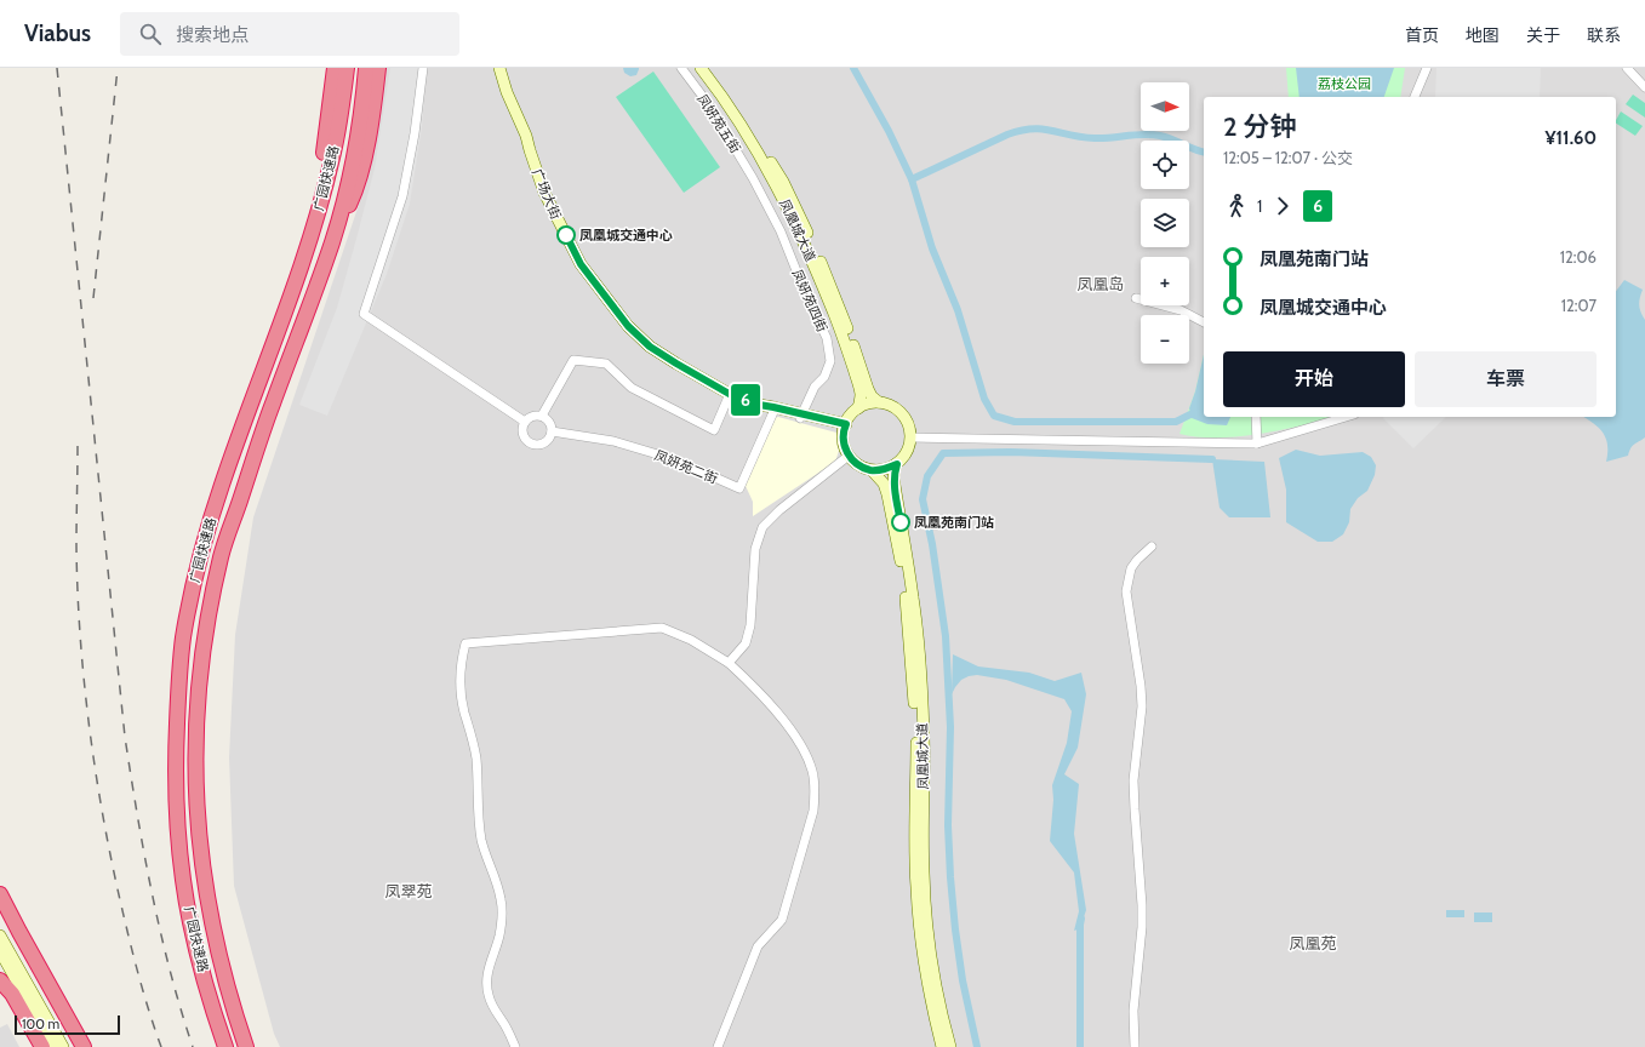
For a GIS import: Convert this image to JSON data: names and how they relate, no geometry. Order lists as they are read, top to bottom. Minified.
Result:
{"streets":{"highway":["广园快速路"],"main road":["广场大街","凤凰城大道"],"street":["凤妍苑五街","凤妍苑四街","凤妍苑二街"]},"crossings":[["凤妍苑五街","凤妍苑四街"],["广场大街","凤凰城大道"],["广场大街","凤妍苑四街"],["广场大街","凤妍苑二街"]],"districts":["凤凰岛","凤翠苑","凤凰苑"],"parks":["荔枝公园"],"places":["凤凰城交通中心","凤凰苑南门站"],"lines":["bus line 6"],"scale_bar":"100 m","north":"right","page":{"header":"Viabus","search":"搜索地点","nav":["首页","地图","关于","联系"],"on_map":"6","map_buttons":["+","−"],"heading":["2 分钟","12:05 – 12:07 · 公交","¥11.60"],"legs":["1","6"],"list":[{"name":"凤凰苑南门站","value":"12:06"},{"name":"凤凰城交通中心","value":"12:07"}],"buttons":["开始","车票"],"scale":"100 m"}}
